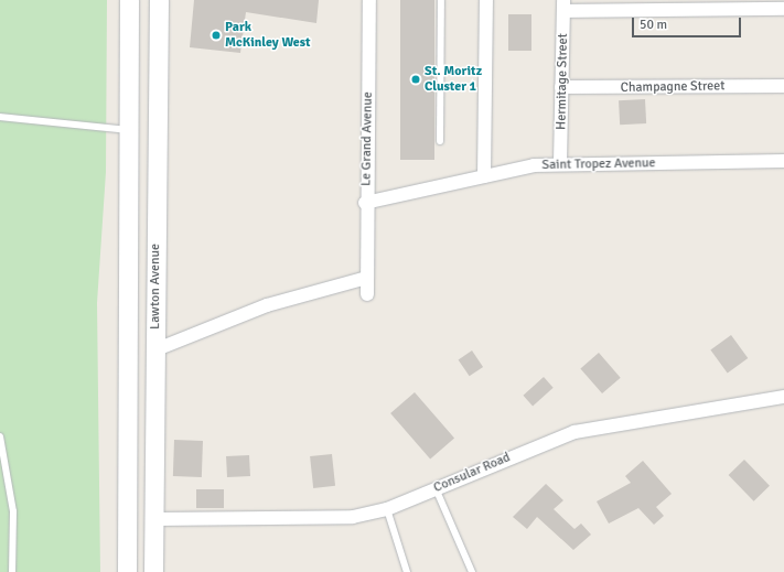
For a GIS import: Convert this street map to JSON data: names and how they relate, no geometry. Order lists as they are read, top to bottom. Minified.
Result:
{"streets":{"main road":["Lawton Avenue"],"street":["Hermitage Street","Champagne Street","Le Grand Avenue","Saint Tropez Avenue","Consular Road"]},"crossings":[["Hermitage Street","Champagne Street"],["Hermitage Street","Saint Tropez Avenue"],["Le Grand Avenue","Saint Tropez Avenue"],["Lawton Avenue","Consular Road"]],"places":["Park McKinley West","St. Moritz Cluster 1"],"scale_bar":"50 m"}
